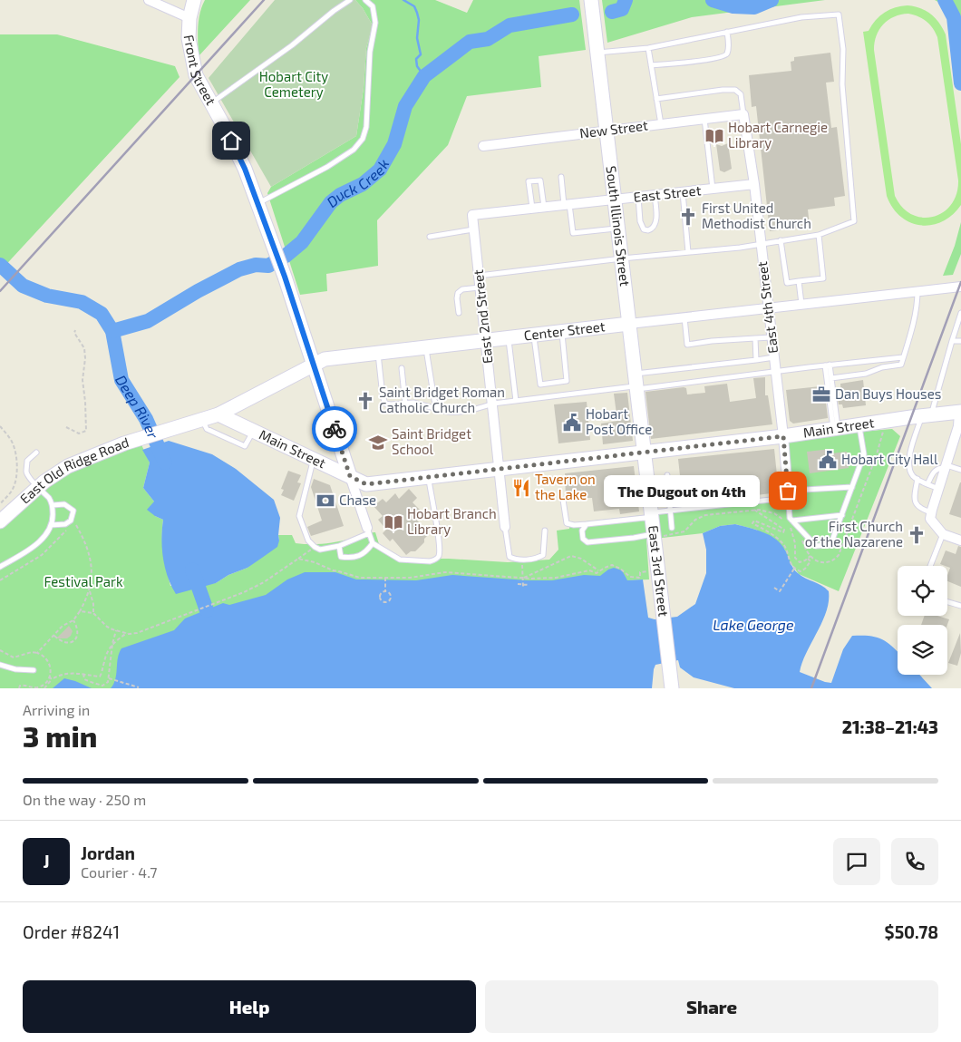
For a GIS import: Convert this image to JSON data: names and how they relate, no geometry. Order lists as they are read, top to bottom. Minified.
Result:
{"streets":{"street":["Front Street","New Street","East Street","South Illinois Street","East 4th Street","East 2nd Street","Center Street","Main Street","East Old Ridge Road","East 3rd Street"]},"crossings":[["Front Street","Center Street"],["Front Street","Main Street"],["New Street","South Illinois Street"],["New Street","East 4th Street"],["East Street","South Illinois Street"],["East Street","East 4th Street"],["East Street","East 2nd Street"],["South Illinois Street","Center Street"],["South Illinois Street","Main Street"],["South Illinois Street","East 3rd Street"],["East 4th Street","Center Street"],["East 4th Street","Main Street"],["East 2nd Street","Center Street"],["East 2nd Street","Main Street"],["Center Street","Main Street"],["Center Street","East Old Ridge Road"],["Main Street","East 3rd Street"]],"water":["Duck Creek","Deep River","Lake George"],"parks":["Hobart City Cemetery","Festival Park"],"places":{"library":["Hobart Carnegie Library","Hobart Branch Library"],"church":["First United Methodist Church","Saint Bridget Roman Catholic Church","First Church of the Nazarene"],"office":["Dan Buys Houses"],"public building":["Hobart Post Office","Hobart City Hall"],"school or university":["Saint Bridget School"],"restaurant":["Tavern on the Lake"],"other":["The Dugout on 4th"],"bank":["Chase"]},"page":{"bubble":"The Dugout on 4th","heading":["3 min","Arriving in","21:38–21:43"],"panel":["Jordan","Courier · 4.7","Order #8241","$50.78"],"bar":"On the way · 250 m","round":"J","buttons":["Help","Share"]}}
